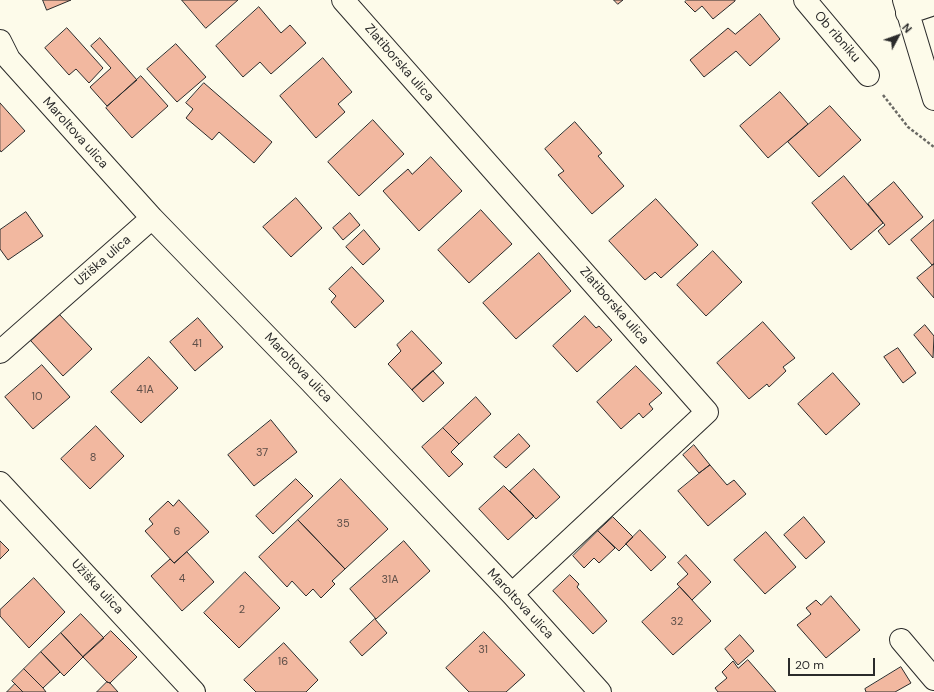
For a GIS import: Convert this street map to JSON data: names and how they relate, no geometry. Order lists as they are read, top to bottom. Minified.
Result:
{"streets":{"street":["Ob ribniku","Zlatiborska ulica","Maroltova ulica","Užiška ulica"]},"crossings":[["Zlatiborska ulica","Maroltova ulica"],["Maroltova ulica","Užiška ulica"]],"house_numbers":["41","41A","10","37","8","35","6","4","31A","2","32","31","16"],"scale_bar":"20 m","north":"top right"}
